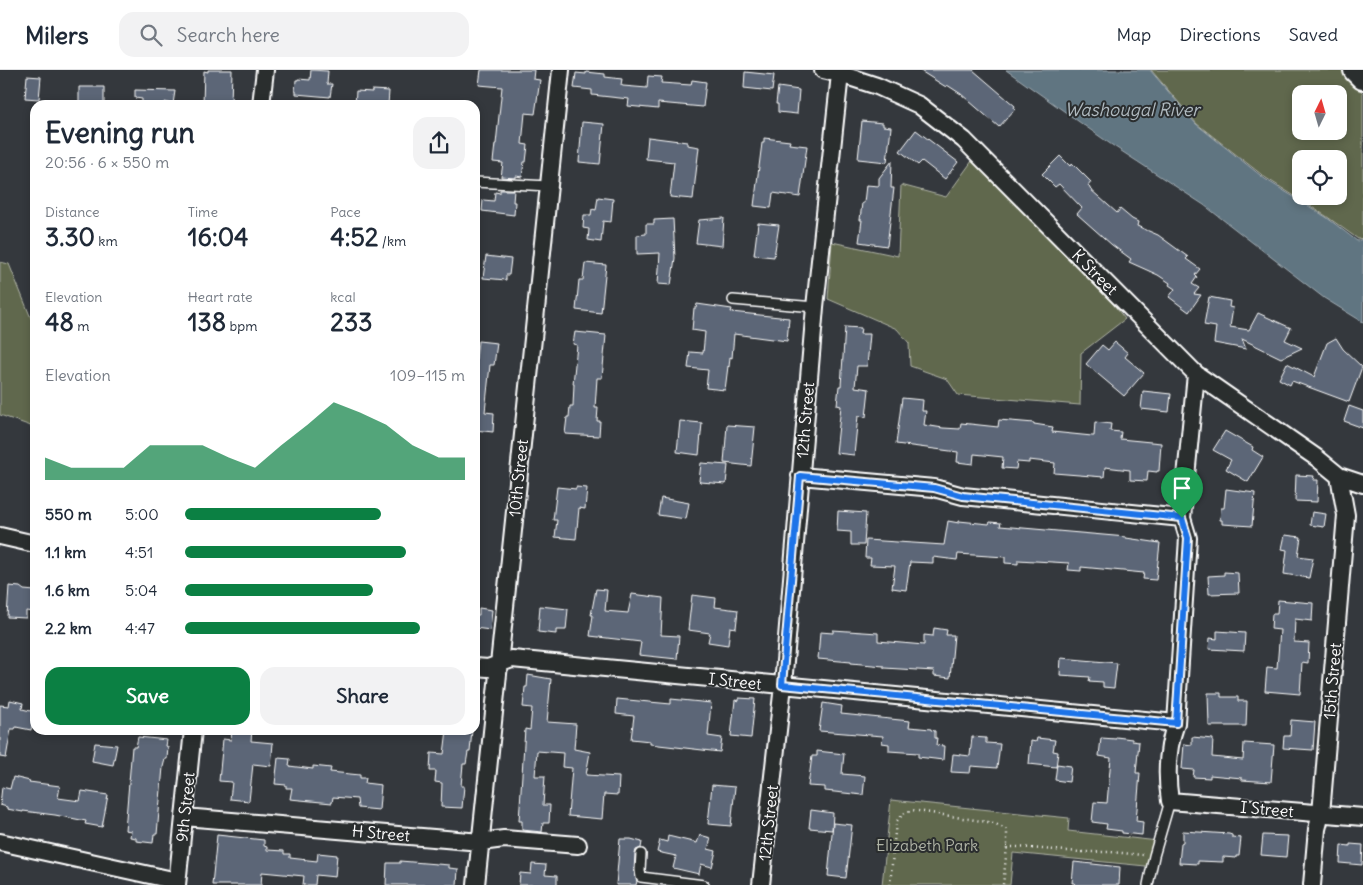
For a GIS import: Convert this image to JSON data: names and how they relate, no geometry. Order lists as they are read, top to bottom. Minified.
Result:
{"streets":{"street":["K Street","12th Street","10th Street","I Street","15th Street","9th Street","H Street"]},"crossings":[["K Street","12th Street"],["K Street","15th Street"],["12th Street","I Street"],["10th Street","I Street"],["10th Street","H Street"],["I Street","15th Street"],["9th Street","H Street"]],"water":["Washougal River"],"parks":["Elizabeth Park"],"north":"top","page":{"header":"Milers","search":"Search here","nav":["Map","Directions","Saved"],"heading":["Evening run","20:56 · 6 × 550 m"],"stats":[["Distance","3.30 km"],["Time","16:04"],["Pace","4:52 /km"],["Elevation","48 m"],["Heart rate","138 bpm"],["kcal","233"]],"chart":["Elevation","109–115 m"],"list":[{"name":"550 m","note":"5:00"},{"name":"1.1 km","note":"4:51"},{"name":"1.6 km","note":"5:04"},{"name":"2.2 km","note":"4:47"}],"buttons":["Save","Share"]}}
